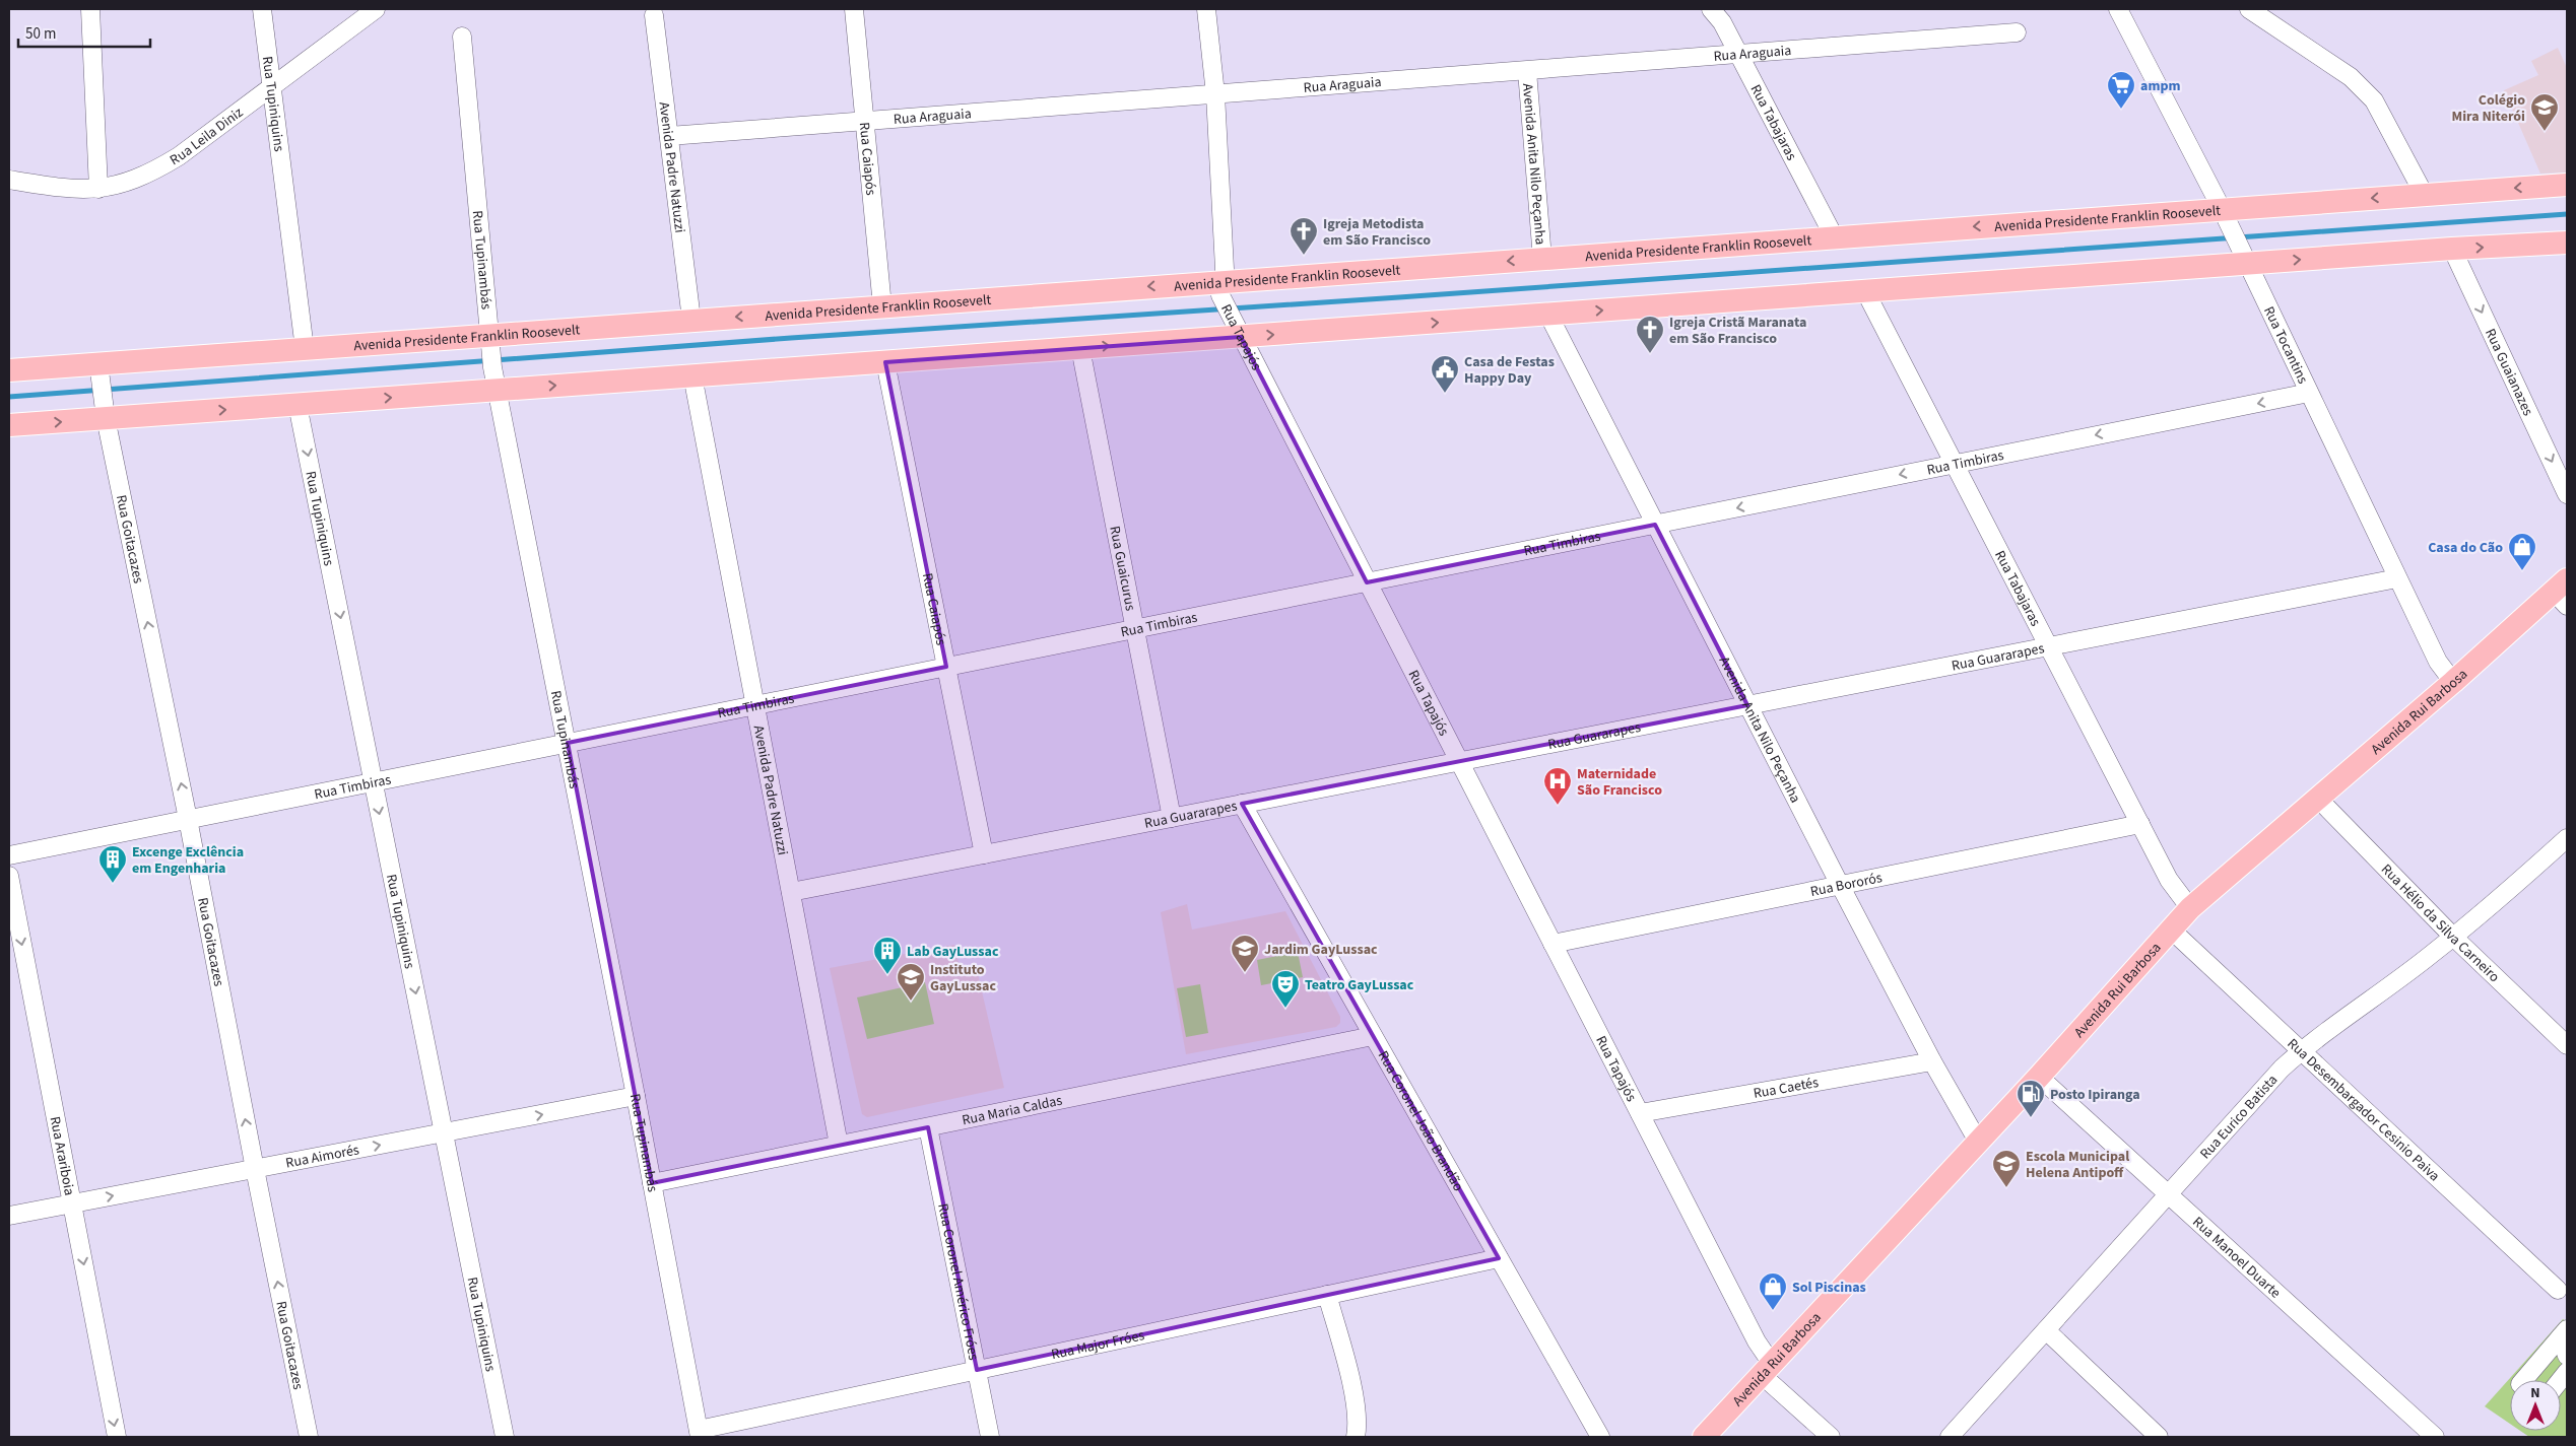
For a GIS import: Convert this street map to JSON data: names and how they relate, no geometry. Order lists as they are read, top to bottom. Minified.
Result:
{"streets":{"main road":["Avenida Presidente Franklin Roosevelt","Avenida Rui Barbosa"],"street":["Rua Araguaia","Rua Tupiniquins","Rua Tabajaras","Rua Leila Diniz","Rua Caiapós","Avenida Anita Nilo Peçanha","Avenida Padre Natuzzi","Rua Tupinambás","Rua Tapajós","Rua Tocantins","Rua Guaianazes","Rua Timbiras","Rua Goitacazes","Rua Guaicurus","Rua Guararapes","Rua Bororós","Rua Hélio da Silva Carneiro","Rua Caetés","Rua Maria Caldas","Rua Desembargador Cesinio Paiva","Rua Eurico Batista","Rua Coronel João Brandão","Rua Aimorés","Rua Arariboia","Rua Manoel Duarte","Rua Coronel Américo Fróes","Rua Major Fróes"]},"crossings":[["Rua Araguaia","Rua Tabajaras"],["Rua Araguaia","Rua Caiapós"],["Rua Araguaia","Avenida Anita Nilo Peçanha"],["Rua Araguaia","Avenida Padre Natuzzi"],["Rua Araguaia","Rua Tapajós"],["Rua Tupiniquins","Rua Leila Diniz"],["Rua Tupiniquins","Avenida Presidente Franklin Roosevelt"],["Rua Tupiniquins","Rua Timbiras"],["Rua Tupiniquins","Rua Aimorés"],["Rua Tabajaras","Avenida Presidente Franklin Roosevelt"],["Rua Tabajaras","Rua Timbiras"],["Rua Tabajaras","Rua Guararapes"],["Rua Tabajaras","Avenida Rui Barbosa"],["Rua Tabajaras","Rua Bororós"],["Rua Caiapós","Avenida Presidente Franklin Roosevelt"],["Rua Caiapós","Rua Timbiras"],["Rua Caiapós","Rua Guararapes"],["Avenida Anita Nilo Peçanha","Avenida Presidente Franklin Roosevelt"],["Avenida Anita Nilo Peçanha","Rua Timbiras"],["Avenida Anita Nilo Peçanha","Rua Guararapes"],["Avenida Anita Nilo Peçanha","Avenida Rui Barbosa"],["Avenida Anita Nilo Peçanha","Rua Bororós"],["Avenida Anita Nilo Peçanha","Rua Caetés"],["Avenida Padre Natuzzi","Avenida Presidente Franklin Roosevelt"],["Avenida Padre Natuzzi","Rua Timbiras"],["Avenida Padre Natuzzi","Rua Guararapes"],["Avenida Padre Natuzzi","Rua Maria Caldas"],["Avenida Presidente Franklin Roosevelt","Rua Tupinambás"],["Avenida Presidente Franklin Roosevelt","Rua Tapajós"],["Avenida Presidente Franklin Roosevelt","Rua Tocantins"],["Avenida Presidente Franklin Roosevelt","Rua Goitacazes"],["Rua Tupinambás","Rua Timbiras"],["Rua Tupinambás","Rua Maria Caldas"],["Rua Tupinambás","Rua Aimorés"],["Rua Tupinambás","Rua Major Fróes"],["Rua Tapajós","Rua Timbiras"],["Rua Tapajós","Rua Guararapes"],["Rua Tapajós","Avenida Rui Barbosa"],["Rua Tapajós","Rua Bororós"],["Rua Tapajós","Rua Caetés"],["Rua Tocantins","Rua Timbiras"],["Rua Tocantins","Rua Guararapes"],["Rua Tocantins","Avenida Rui Barbosa"],["Rua Timbiras","Rua Goitacazes"],["Rua Timbiras","Rua Guaicurus"],["Rua Goitacazes","Rua Aimorés"],["Rua Guaicurus","Rua Guararapes"],["Rua Guararapes","Rua Coronel João Brandão"],["Avenida Rui Barbosa","Rua Hélio da Silva Carneiro"],["Avenida Rui Barbosa","Rua Desembargador Cesinio Paiva"],["Avenida Rui Barbosa","Rua Manoel Duarte"],["Rua Hélio da Silva Carneiro","Rua Eurico Batista"],["Rua Maria Caldas","Rua Coronel João Brandão"],["Rua Maria Caldas","Rua Coronel Américo Fróes"],["Rua Desembargador Cesinio Paiva","Rua Eurico Batista"],["Rua Eurico Batista","Rua Manoel Duarte"],["Rua Coronel João Brandão","Rua Major Fróes"],["Rua Aimorés","Rua Arariboia"],["Rua Coronel Américo Fróes","Rua Major Fróes"]],"one_way":["Rua Tupiniquins","Rua Guaianazes","Rua Goitacazes","Rua Aimorés","Rua Arariboia"],"places":{"supermarket":["ampm"],"school or university":["Colégio Mira Niterói","Jardim GayLussac","Instituto GayLussac","Escola Municipal Helena Antipoff"],"church":["Igreja Metodista em São Francisco","Igreja Cristã Maranata em São Francisco"],"public building":["Casa de Festas Happy Day"],"shop":["Casa do Cão","Sol Piscinas"],"hospital":["Maternidade São Francisco"],"building":["Excenge Exclência em Engenharia","Lab GayLussac"],"theatre":["Teatro GayLussac"],"fuel station":["Posto Ipiranga"]},"scale_bar":"50 m","north":"top"}
